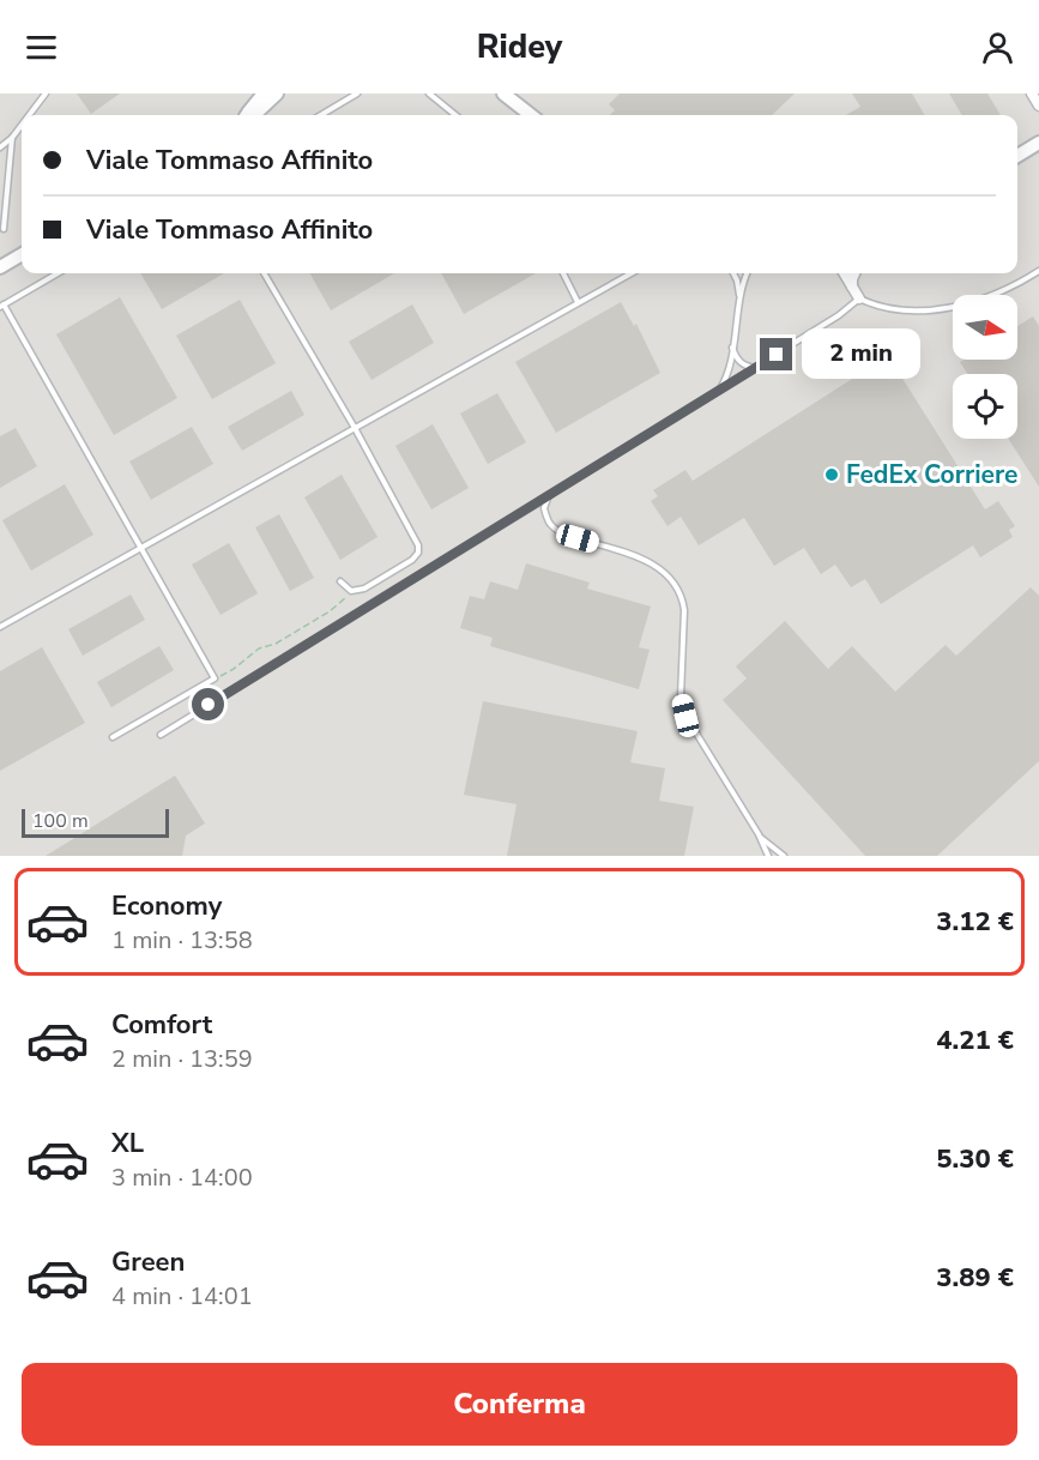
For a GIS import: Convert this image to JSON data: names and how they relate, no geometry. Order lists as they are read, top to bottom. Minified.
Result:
{"places":["FedEx Corriere"],"scale_bar":"100 m","north":"right","page":{"header":"Ridey","banner":["Viale Tommaso Affinito","Viale Tommaso Affinito"],"bubble":"2 min","scale":"100 m","list":[{"name":"Economy","note":"1 min · 13:58","value":"3.12 €"},{"name":"Comfort","note":"2 min · 13:59","value":"4.21 €"},{"name":"XL","note":"3 min · 14:00","value":"5.30 €"},{"name":"Green","note":"4 min · 14:01","value":"3.89 €"}],"buttons":"Conferma"}}
